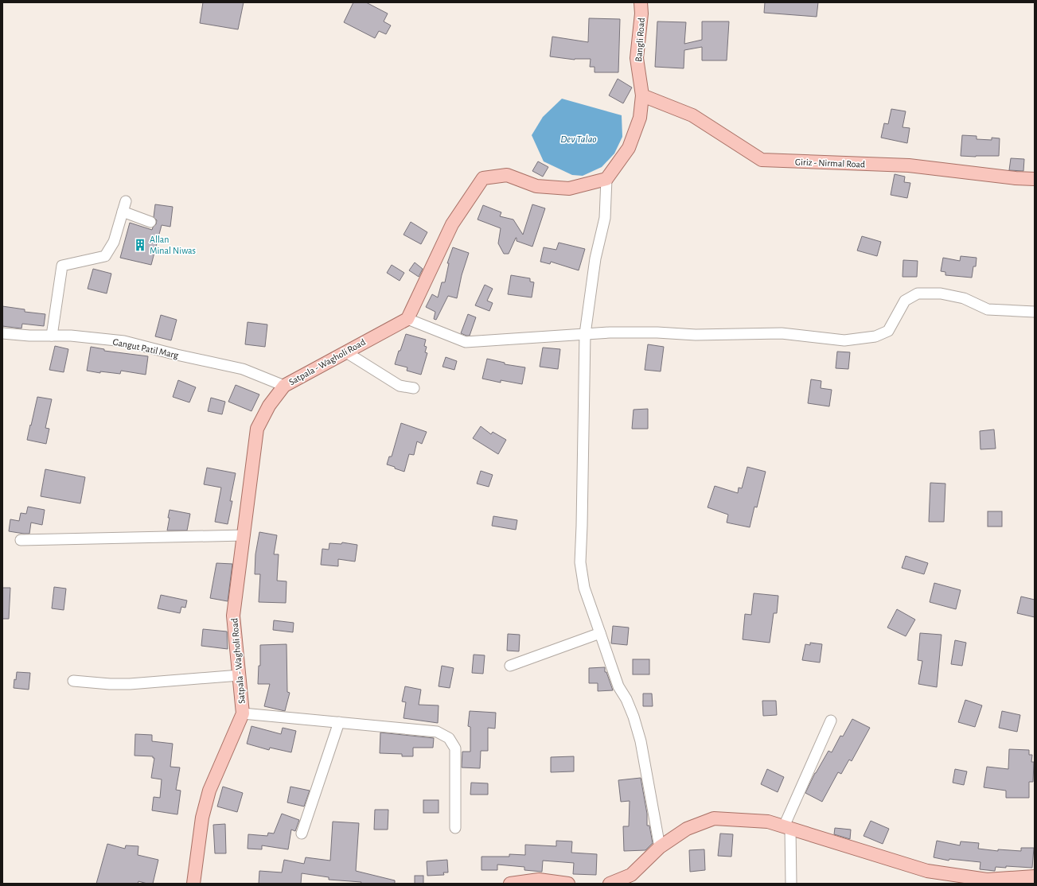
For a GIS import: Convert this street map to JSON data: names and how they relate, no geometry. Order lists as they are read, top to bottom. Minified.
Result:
{"streets":{"main road":["Bangli Road","Giriz - Nirmal Road","Satpala - Wagholi Road"],"street":["Gangut Patil Marg"]},"crossings":[["Bangli Road","Giriz - Nirmal Road"],["Gangut Patil Marg","Satpala - Wagholi Road"]],"water":["Dev Talao"],"places":{"building":["Allan Minal Niwas"]}}
